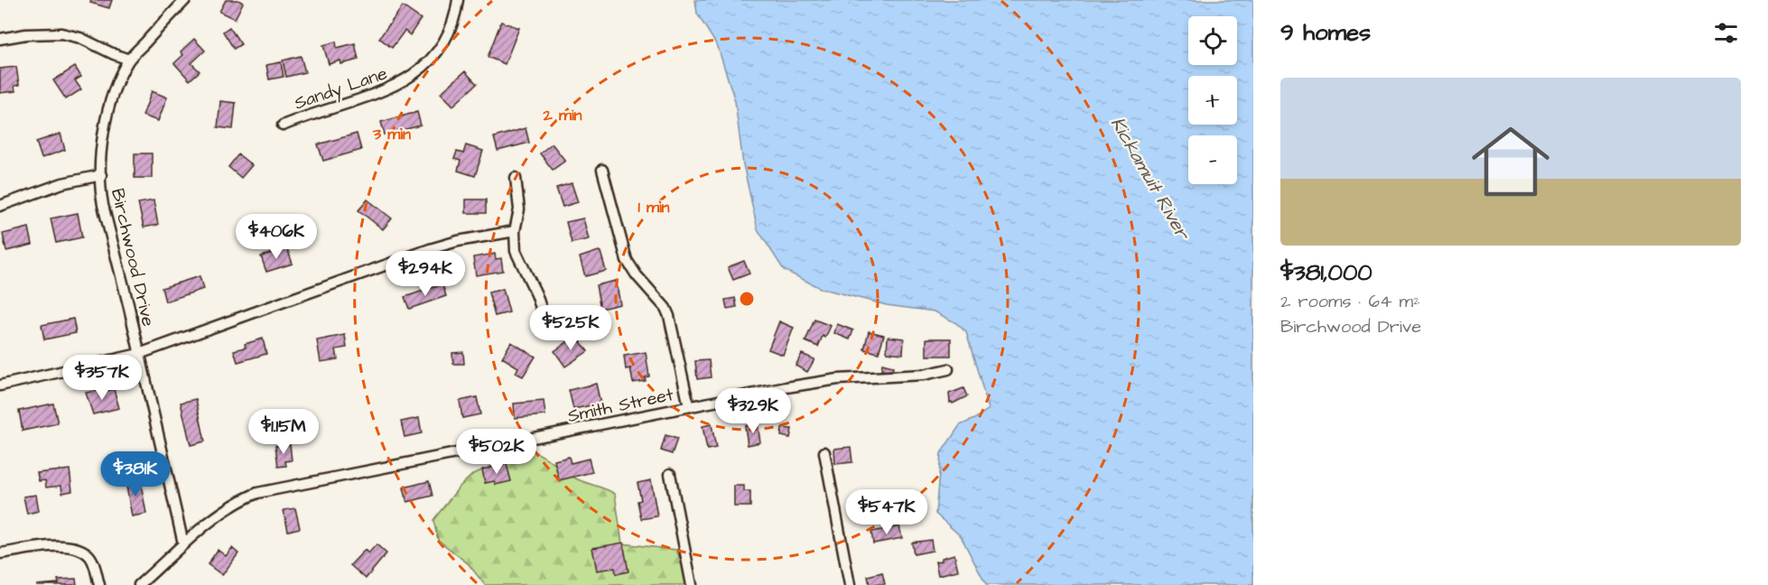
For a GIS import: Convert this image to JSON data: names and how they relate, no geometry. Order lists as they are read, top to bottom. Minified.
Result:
{"streets":{"street":["Sandy Lane","Birchwood Drive","Smith Street"]},"crossings":[["Birchwood Drive","Smith Street"]],"water":["Kickamuit River"],"page":{"heading":"9 homes","map_buttons":["+","−"],"list":[{"name":"$381,000","note":"2 rooms · 64 m² · Birchwood Drive"}],"price":["$406K","$294K","$525K","$357K","$329K","$1.15M","$502K","$381K","$547K"]},"rings":["2 min","3 min","1 min"]}
